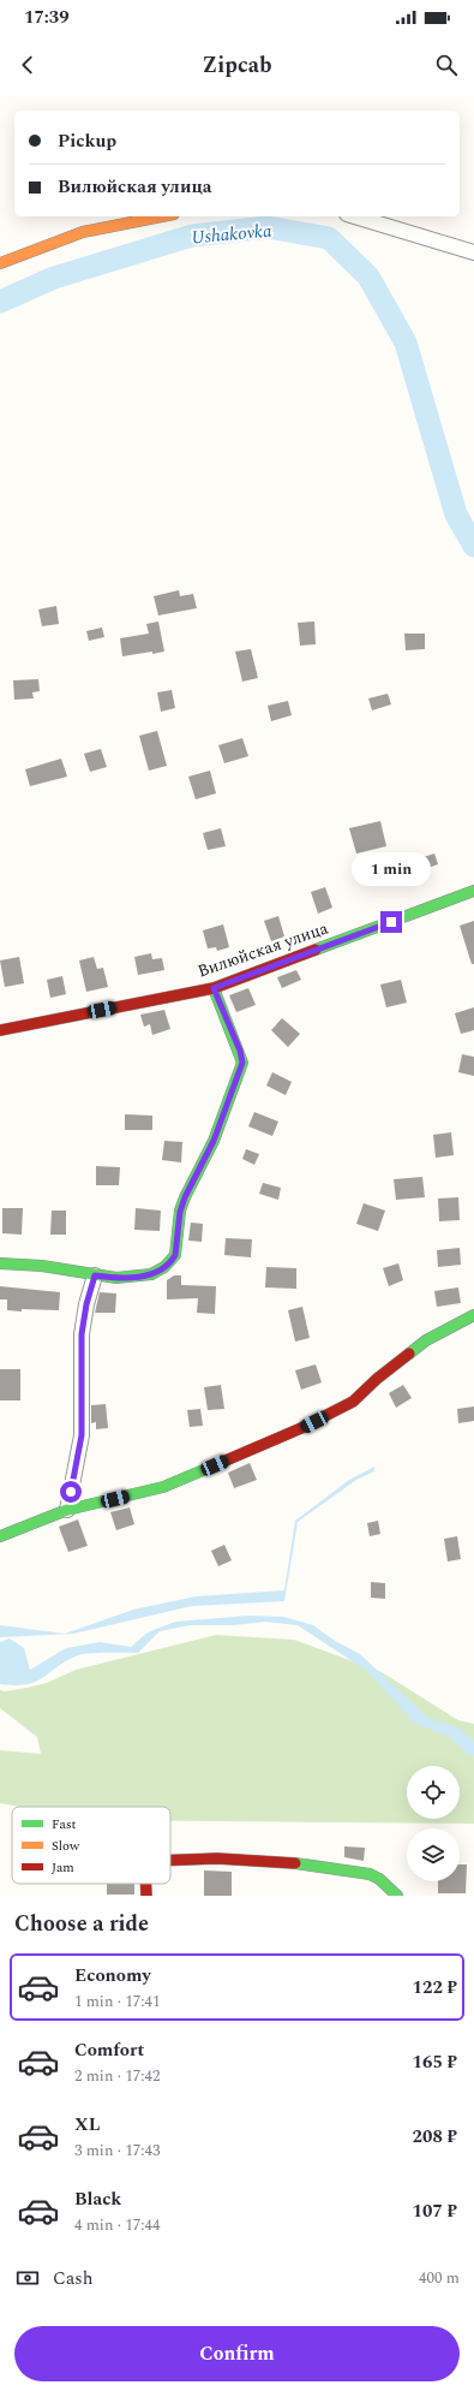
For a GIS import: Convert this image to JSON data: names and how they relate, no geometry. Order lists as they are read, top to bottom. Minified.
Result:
{"streets":{"street":["Вилюйская улица"]},"water":["Ushakovka"],"legend":["Fast","Slow","Jam"],"page":{"status":"17:39","header":"Zipcab","banner":["Pickup","Вилюйская улица"],"bubble":"1 min","heading":"Choose a ride","list":[{"name":"Economy","note":"1 min · 17:41","value":"122 ₽"},{"name":"Comfort","note":"2 min · 17:42","value":"165 ₽"},{"name":"XL","note":"3 min · 17:43","value":"208 ₽"},{"name":"Black","note":"4 min · 17:44","value":"107 ₽"}],"pay":["Cash","400 m"],"buttons":"Confirm"}}
